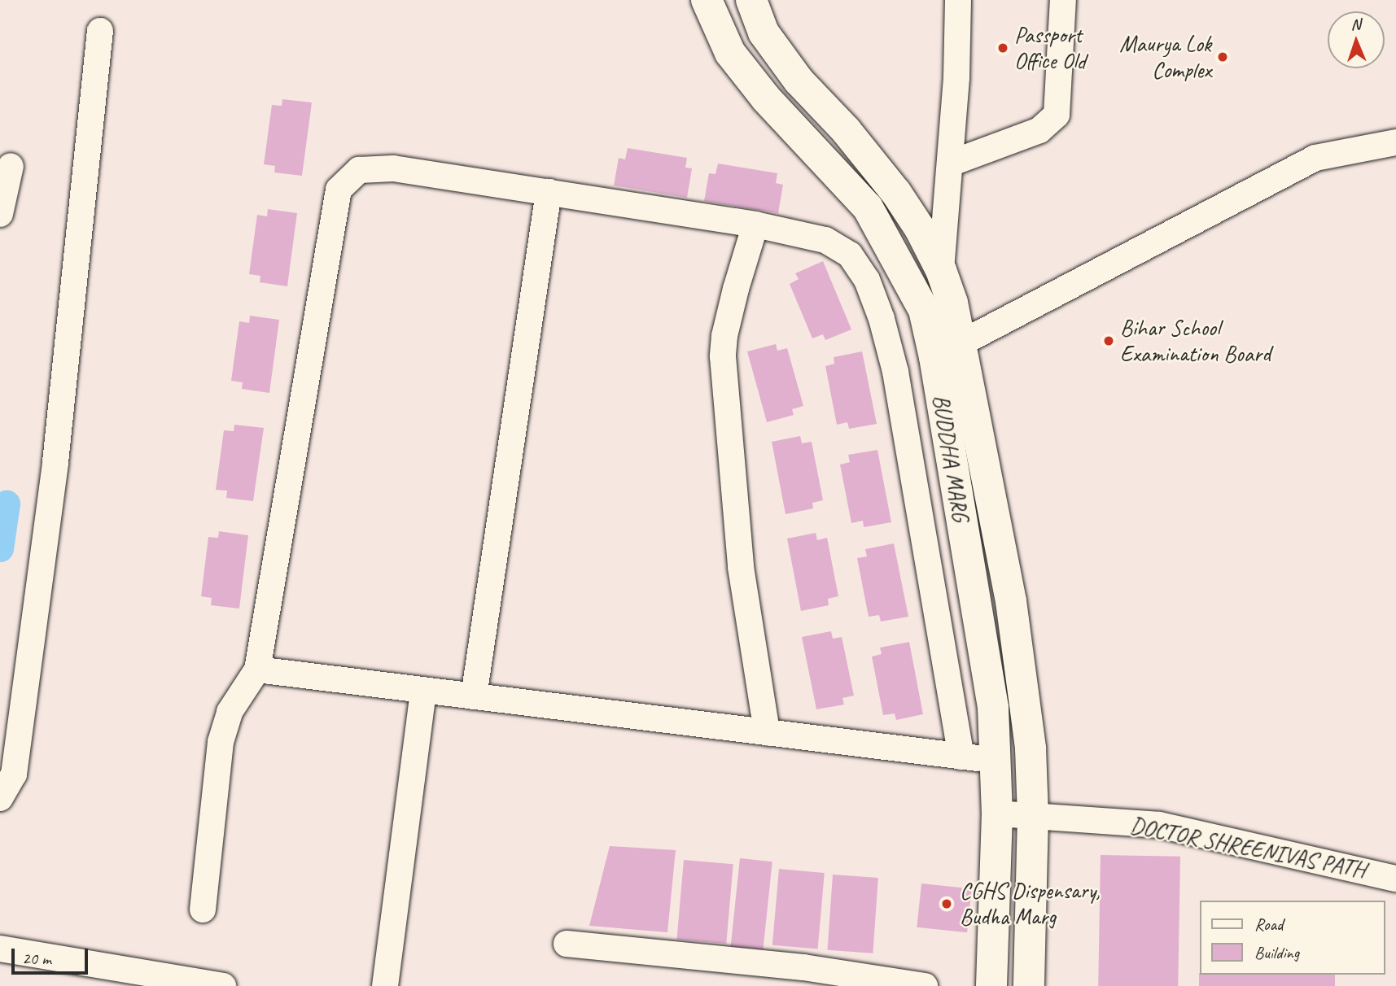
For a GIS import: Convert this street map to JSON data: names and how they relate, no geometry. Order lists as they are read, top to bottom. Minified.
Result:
{"streets":{"main road":["BUDDHA MARG"],"street":["DOCTOR SHREENIVAS PATH"]},"crossings":[["BUDDHA MARG","DOCTOR SHREENIVAS PATH"]],"places":["Passport Office Old","Maurya Lok Complex","Bihar School Examination Board","CGHS Dispensary, Budha Marg"],"legend":["Road","Building"],"scale_bar":"20 m","north":"top"}
